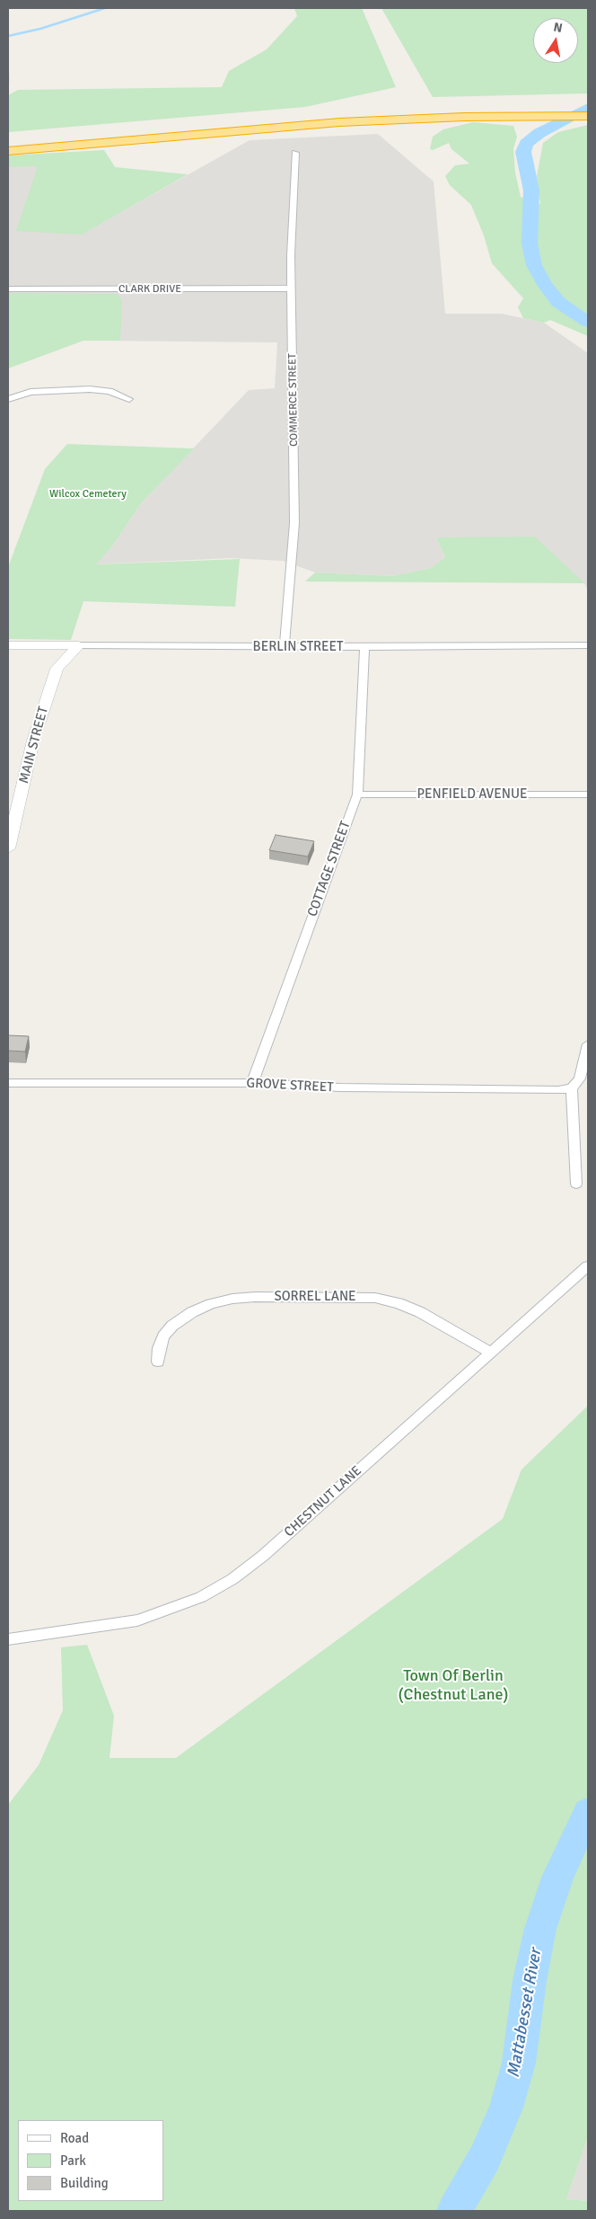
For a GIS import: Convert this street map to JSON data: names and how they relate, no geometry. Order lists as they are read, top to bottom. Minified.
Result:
{"streets":{"street":["CLARK DRIVE","COMMERCE STREET","BERLIN STREET","MAIN STREET","PENFIELD AVENUE","COTTAGE STREET","GROVE STREET","SORREL LANE","CHESTNUT LANE"]},"crossings":[["CLARK DRIVE","COMMERCE STREET"],["COMMERCE STREET","BERLIN STREET"],["BERLIN STREET","MAIN STREET"],["BERLIN STREET","COTTAGE STREET"],["PENFIELD AVENUE","COTTAGE STREET"],["COTTAGE STREET","GROVE STREET"],["SORREL LANE","CHESTNUT LANE"]],"water":["Mattabesset River"],"parks":["Wilcox Cemetery","Town Of Berlin (Chestnut Lane)"],"legend":["Road","Park","Building"],"north":"top"}
